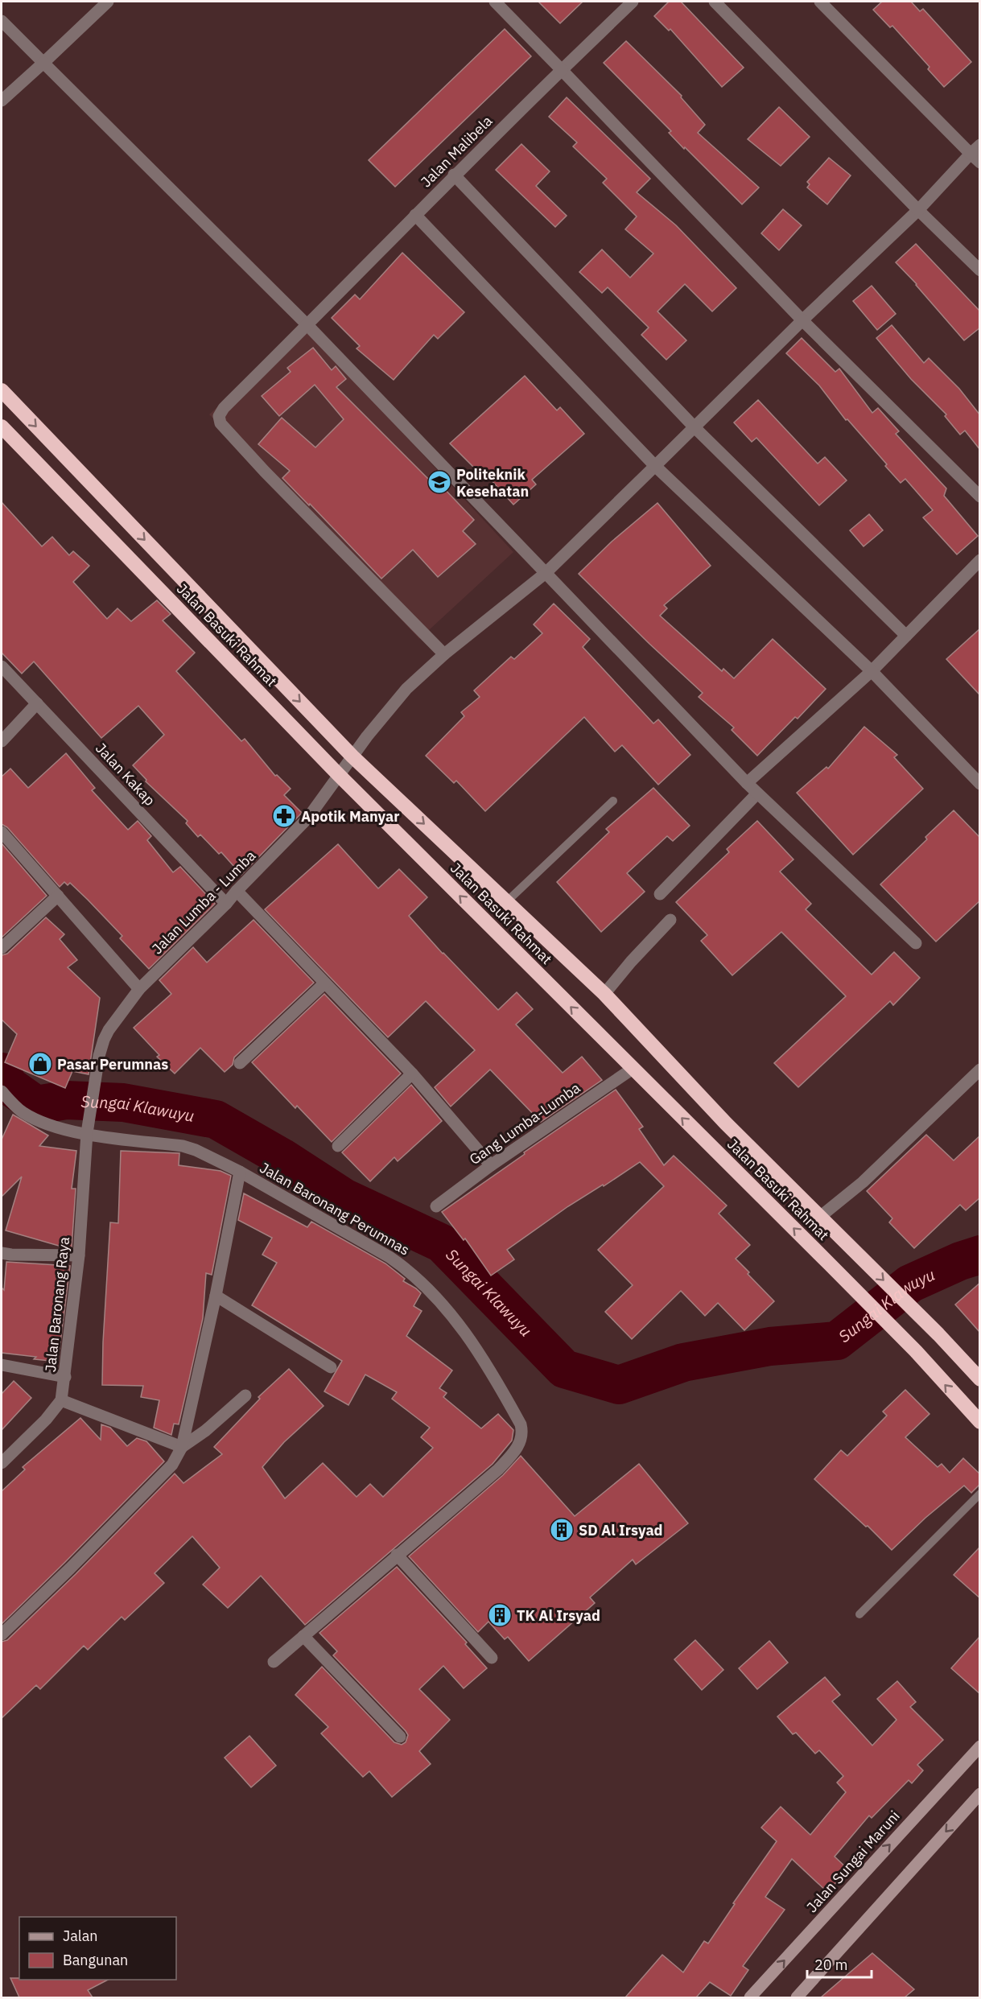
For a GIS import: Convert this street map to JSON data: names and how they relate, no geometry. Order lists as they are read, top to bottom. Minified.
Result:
{"streets":{"highway":["Jalan Basuki Rahmat"],"main road":["Jalan Sungai Maruni"],"street":["Jalan Malibela","Jalan Kakap","Jalan Lumba - Lumba","Gang Lumba-Lumba","Jalan Baronang Perumnas","Jalan Baronang Raya"]},"crossings":[["Jalan Malibela","Jalan Lumba - Lumba"],["Jalan Basuki Rahmat","Jalan Lumba - Lumba"],["Jalan Basuki Rahmat","Gang Lumba-Lumba"],["Jalan Kakap","Jalan Lumba - Lumba"],["Jalan Lumba - Lumba","Jalan Baronang Raya"],["Jalan Baronang Perumnas","Jalan Baronang Raya"]],"water":["Sungai Klawuyu"],"places":{"school or university":["Politeknik Kesehatan"],"pharmacy":["Apotik Manyar"],"shop":["Pasar Perumnas"],"building":["SD Al Irsyad","TK Al Irsyad"]},"legend":["Jalan","Bangunan"],"scale_bar":"20 m"}
